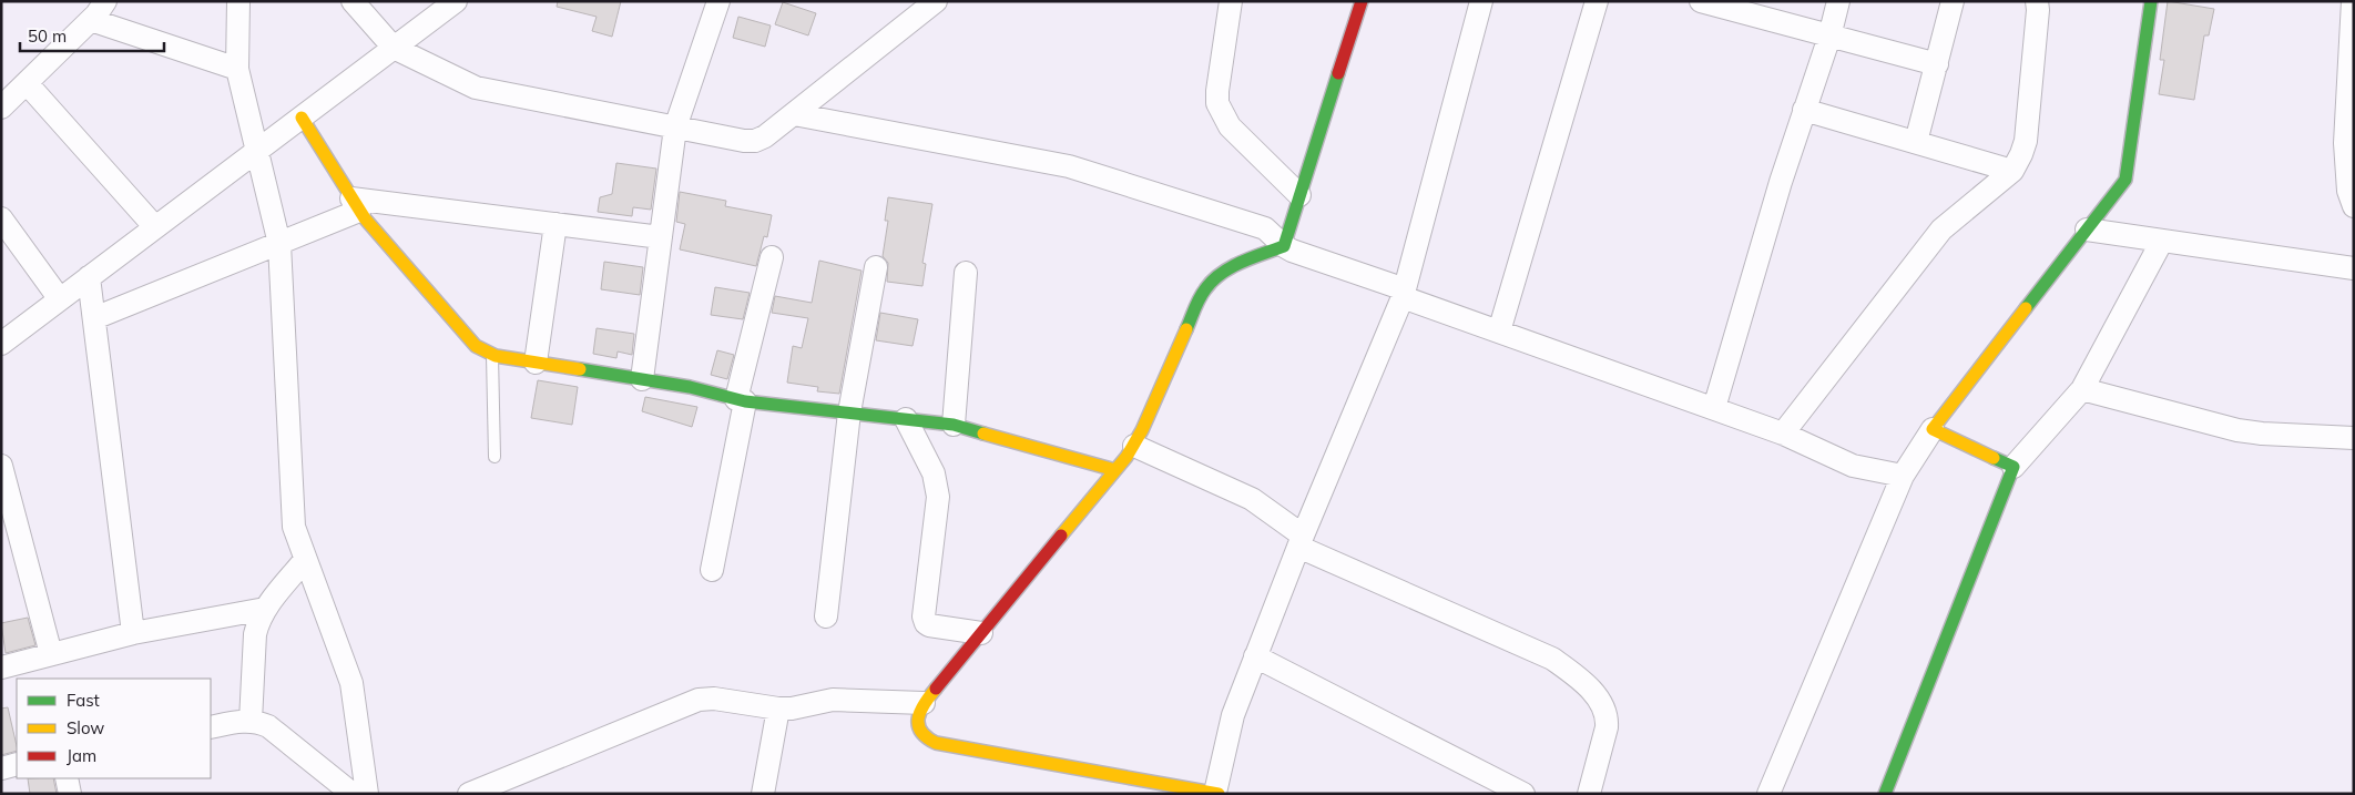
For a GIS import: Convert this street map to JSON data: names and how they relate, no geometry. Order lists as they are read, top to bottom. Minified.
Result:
{"legend":["Fast","Slow","Jam"],"scale_bar":"50 m"}
